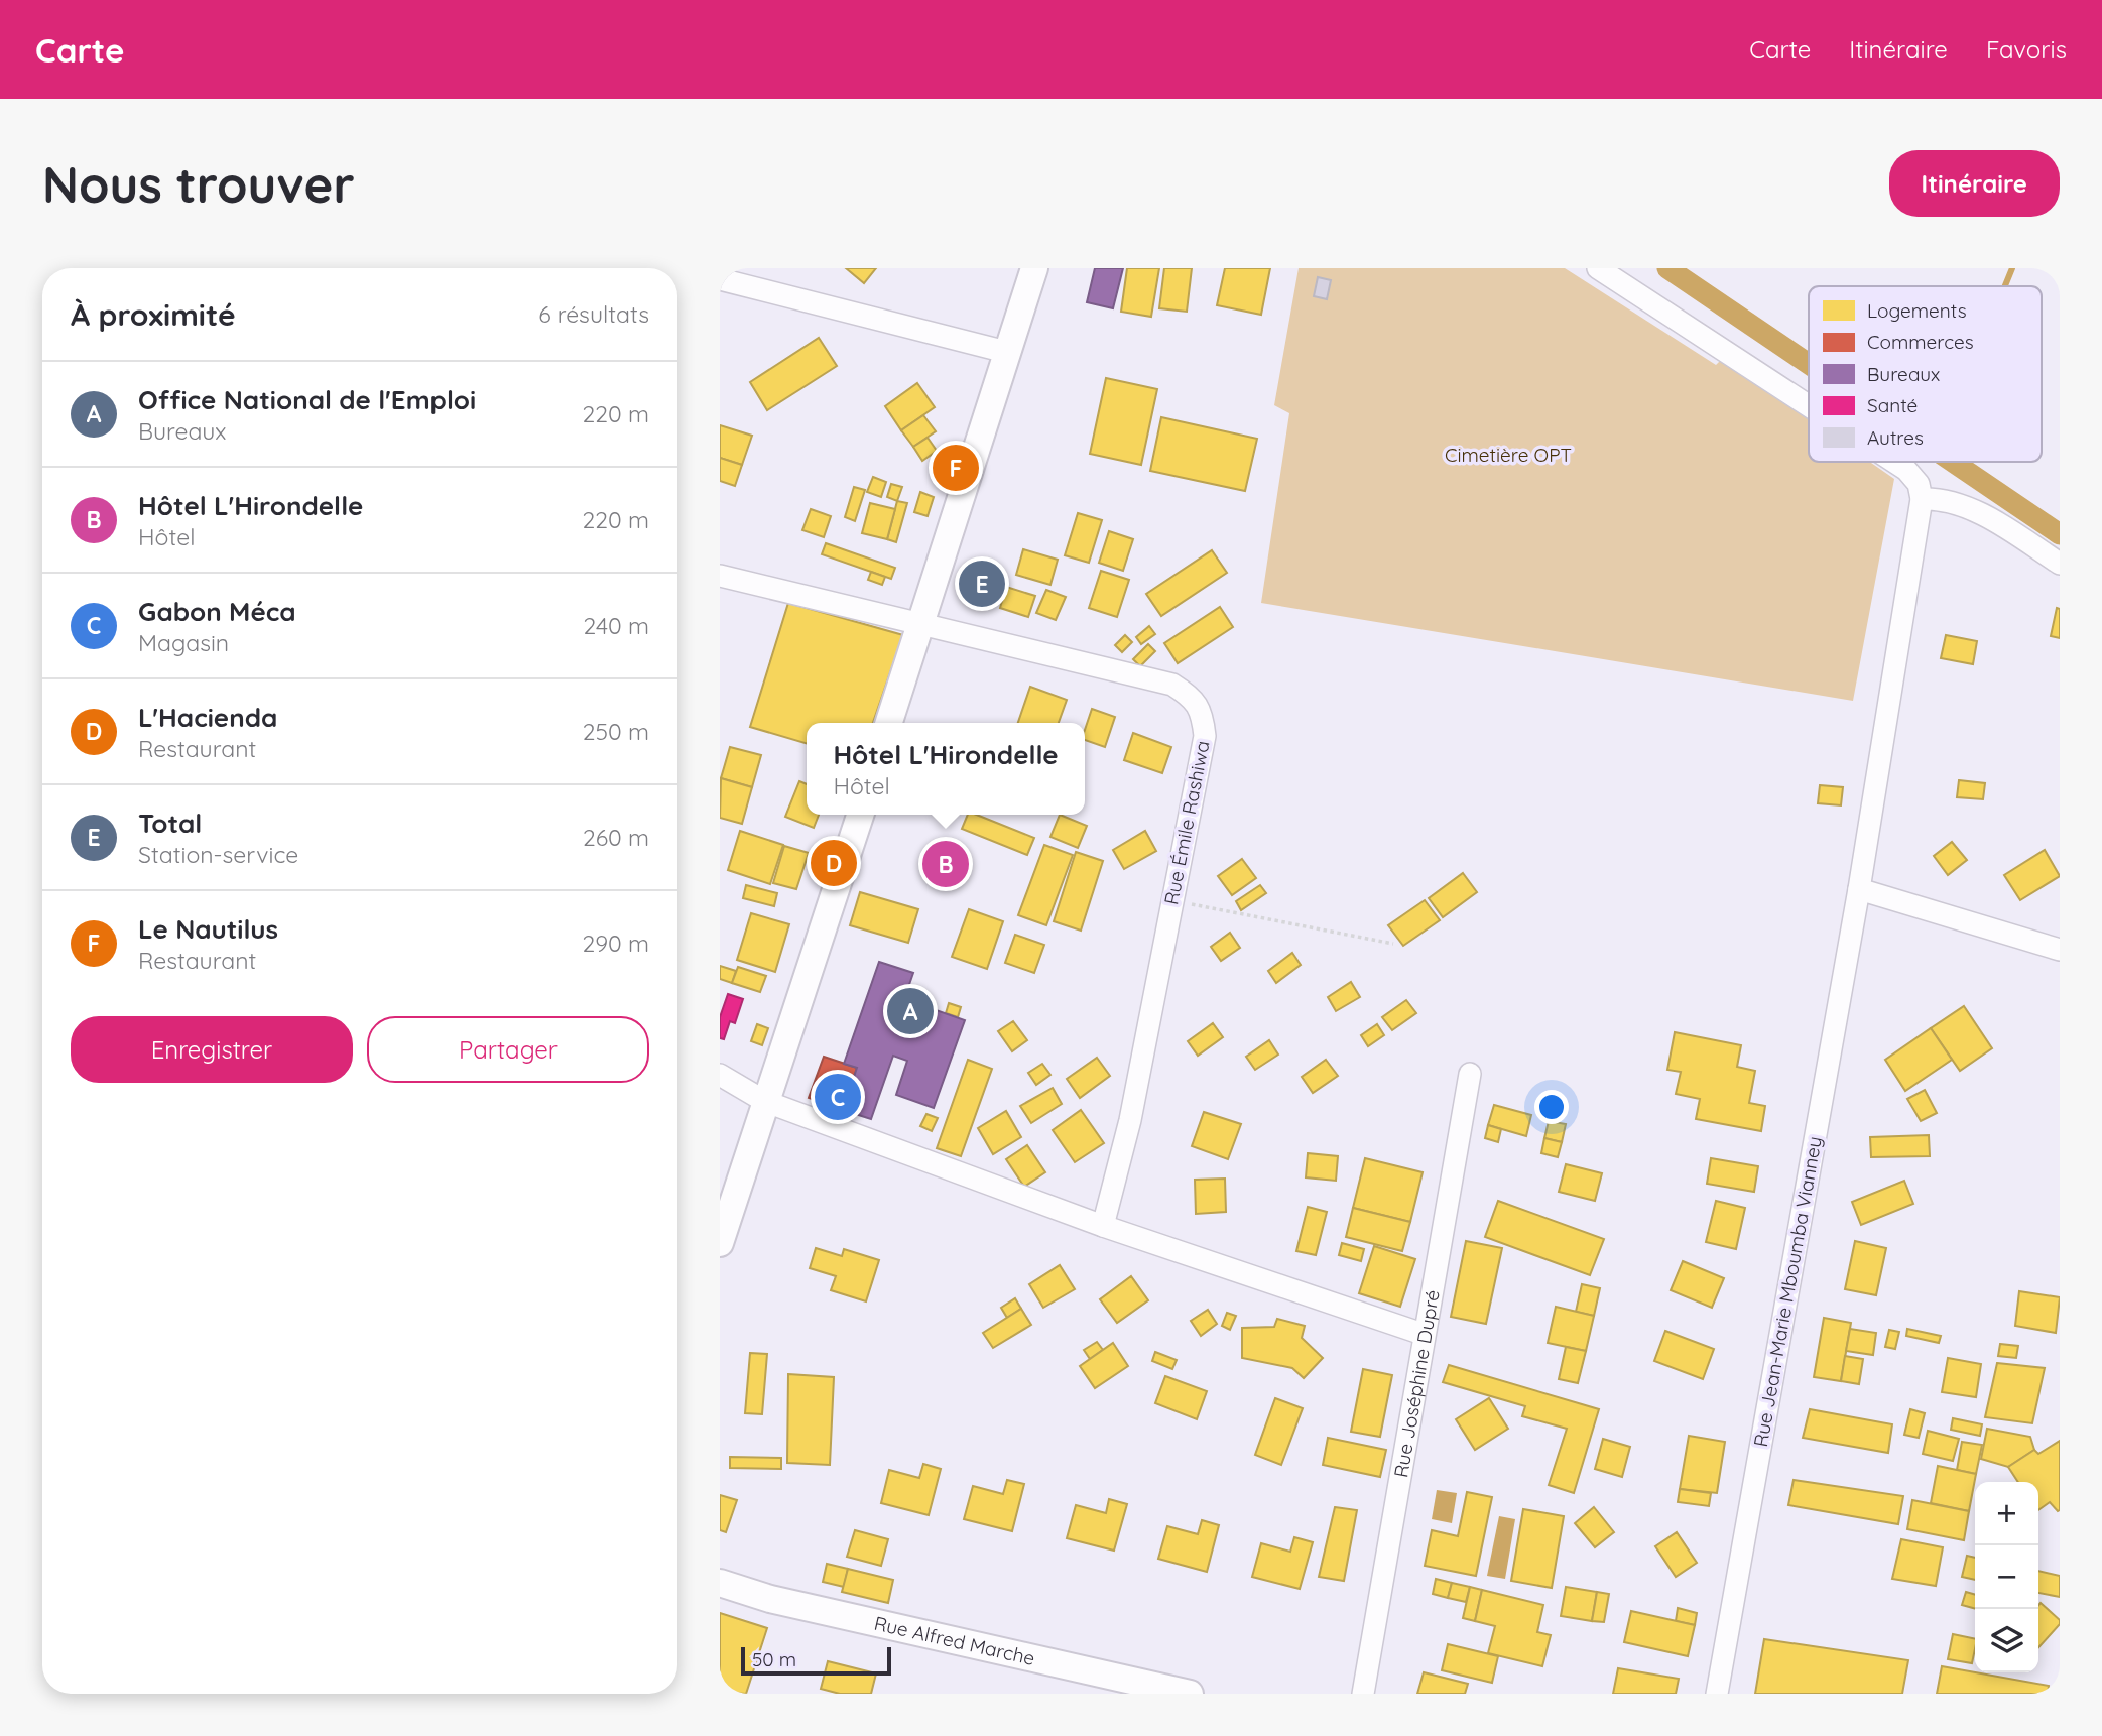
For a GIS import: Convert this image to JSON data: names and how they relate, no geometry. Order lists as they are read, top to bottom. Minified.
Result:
{"streets":{"street":["Rue Émile Rashiwa","Rue Jean-Marie Mboumba Vianney","Rue Joséphine Dupré","Rue Alfred Marche"]},"parks":["Cimetière OPT"],"legend":["Logements","Commerces","Bureaux","Santé","Autres"],"scale_bar":"50 m","page":{"header":"Carte","nav":["Carte","Itinéraire","Favoris"],"buttons":["Itinéraire",["Enregistrer","Partager"]],"title":"Nous trouver","heading":["À proximité","6 résultats"],"list":[{"mark":"A","name":"Office National de l'Emploi","note":"Bureaux","value":"220 m"},{"mark":"B","name":"Hôtel L'Hirondelle","note":"Hôtel","value":"220 m"},{"mark":"C","name":"Gabon Méca","note":"Magasin","value":"240 m"},{"mark":"D","name":"L'Hacienda","note":"Restaurant","value":"250 m"},{"mark":"E","name":"Total","note":"Station-service","value":"260 m"},{"mark":"F","name":"Le Nautilus","note":"Restaurant","value":"290 m"}],"pins":["F","E","D","B","A","C"],"popup":["Hôtel L'Hirondelle","Hôtel"],"map_buttons":["+","−"],"scale":"50 m"}}
